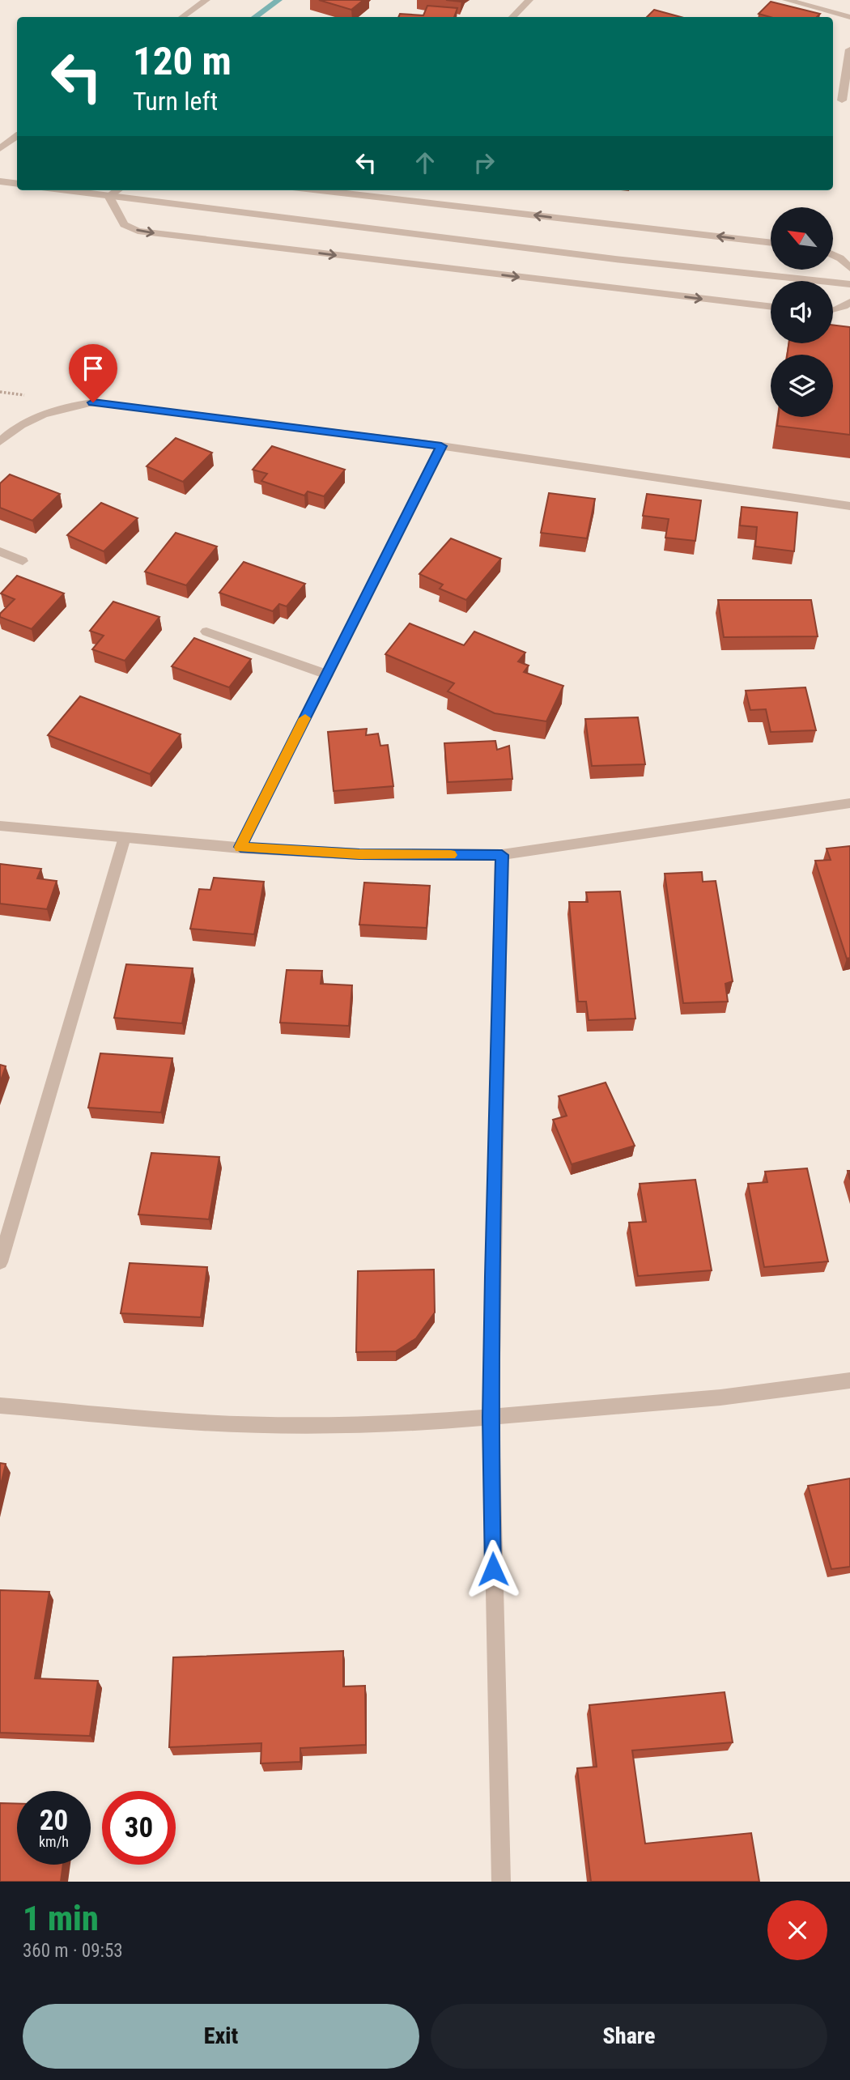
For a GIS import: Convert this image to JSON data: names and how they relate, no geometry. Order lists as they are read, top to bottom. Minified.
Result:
{"north":"top left","page":{"turn":["120 m","Turn left"],"speed":"20 km/h","limit":"30","heading":["1 min","360 m · 09:53"],"buttons":["Exit","Share"]}}
